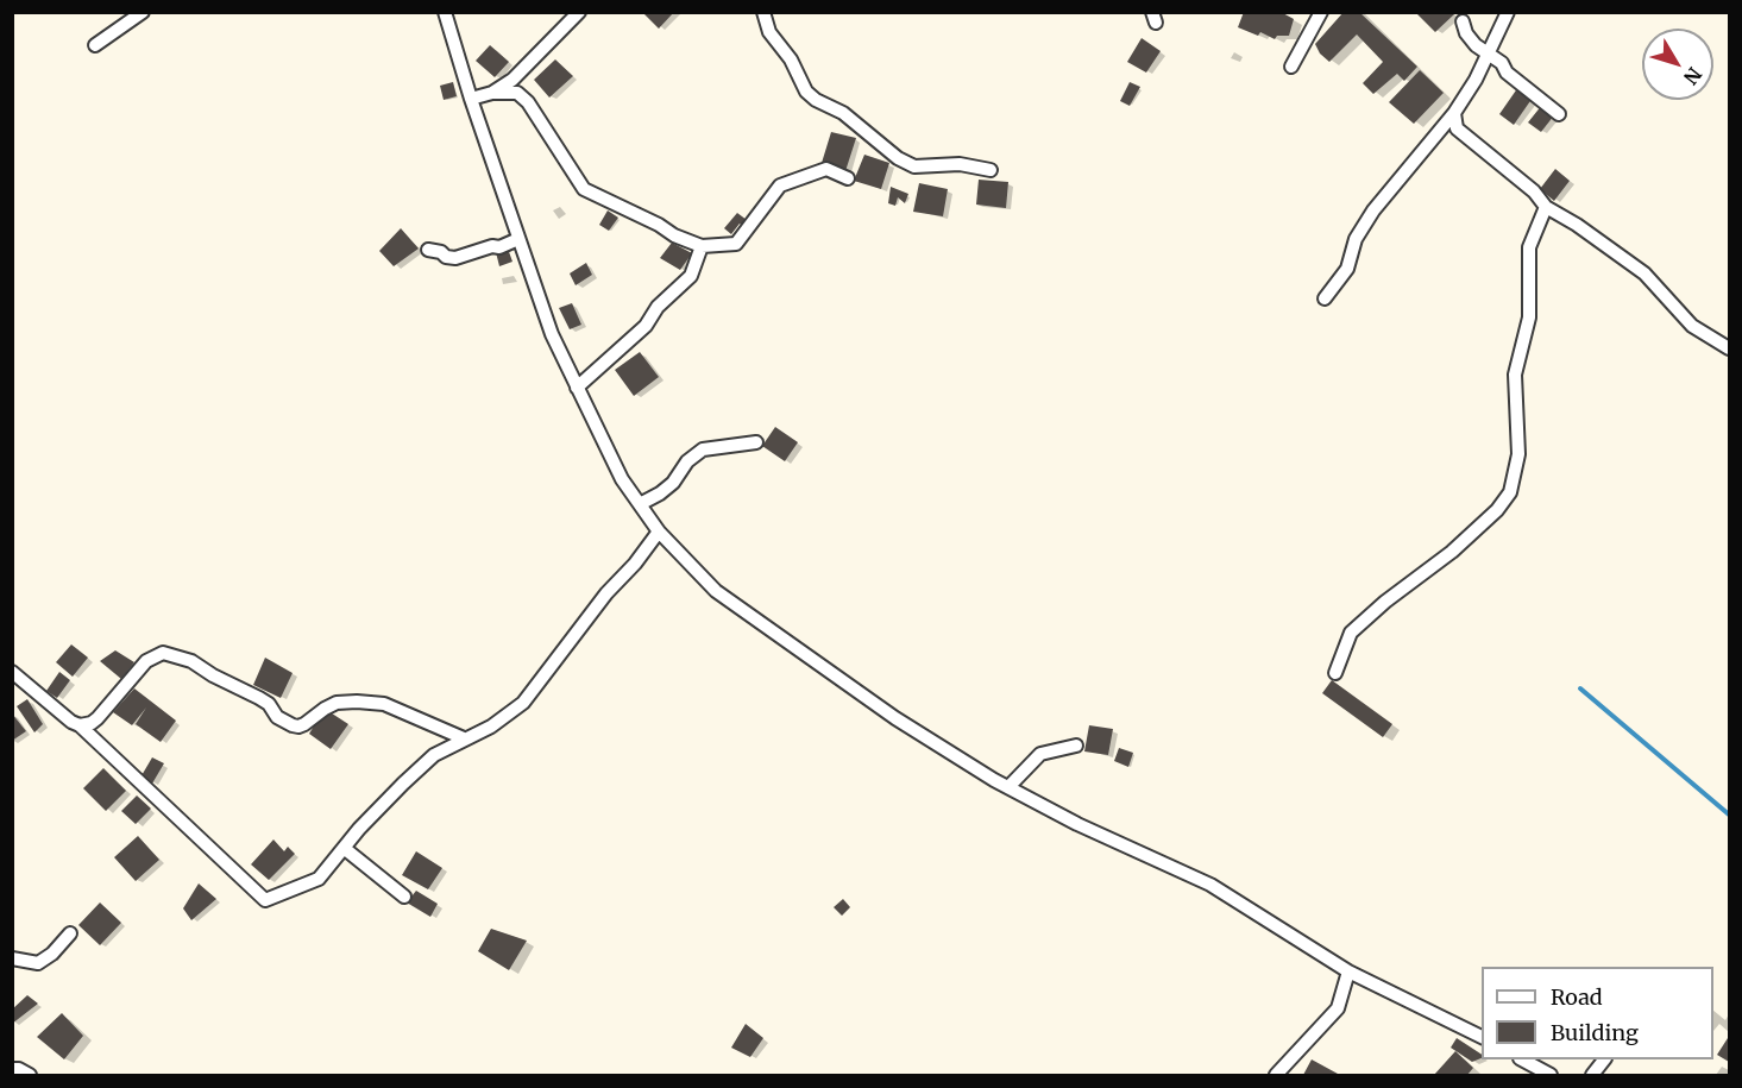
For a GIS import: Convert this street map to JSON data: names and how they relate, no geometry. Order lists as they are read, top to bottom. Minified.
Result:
{"legend":["Road","Building"],"north":"bottom right"}
